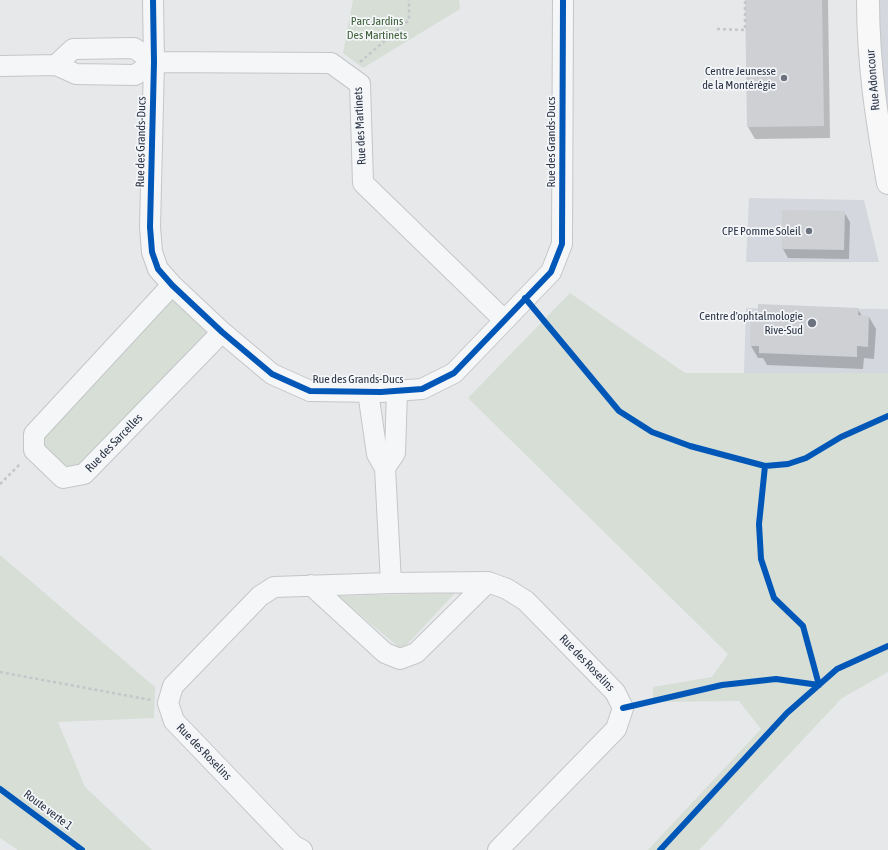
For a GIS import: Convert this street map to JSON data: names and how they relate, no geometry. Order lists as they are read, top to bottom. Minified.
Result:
{"streets":{"street":["Rue Adoncour","Rue des Martinets","Rue des Grands-Ducs","Rue des Sarcelles","Rue des Roselins"],"cycle path":["Route verte 1"]},"crossings":[["Rue des Martinets","Rue des Grands-Ducs"],["Rue des Grands-Ducs","Rue des Sarcelles"]],"parks":["Parc Jardins Des Martinets"],"places":["Centre Jeunesse de la Montérégie","CPE Pomme Soleil","Centre d'ophtalmologie Rive-Sud"]}
